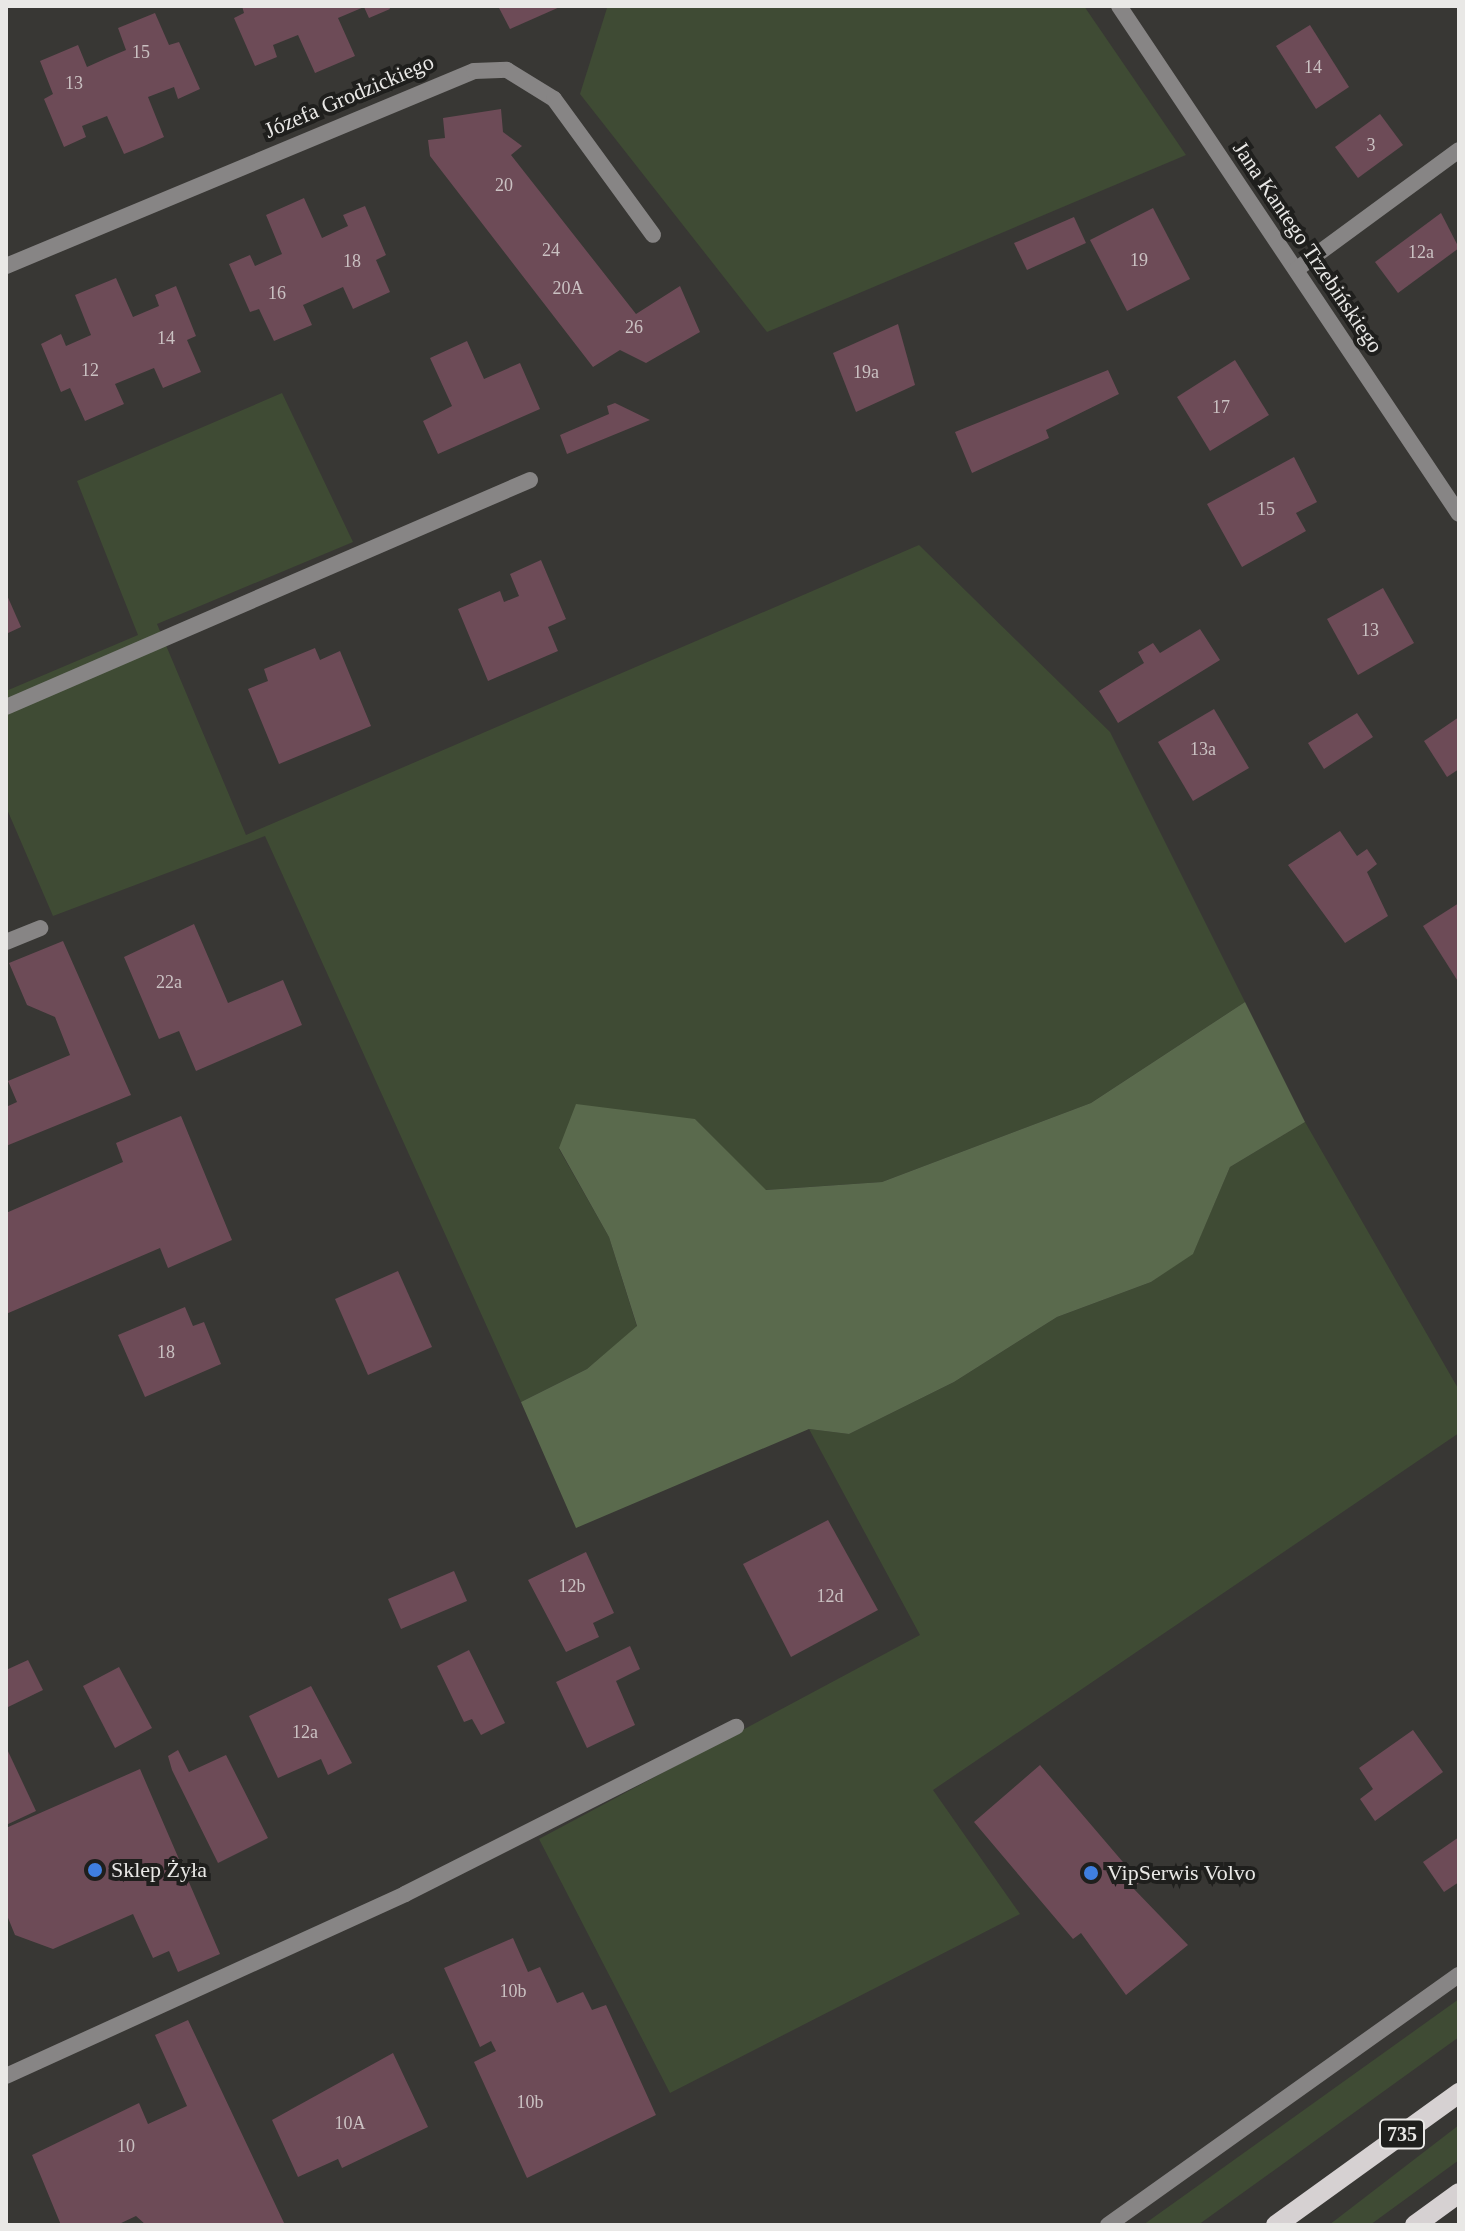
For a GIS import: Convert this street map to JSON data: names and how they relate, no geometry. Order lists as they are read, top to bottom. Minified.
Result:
{"streets":{"main road":["735"],"street":["Józefa Grodzickiego","Jana Kantego Trzebińskiego"]},"places":["Sklep Żyła","VipSerwis Volvo"],"house_numbers":["15","14","13","3","20","24","12a","19","18","20A","16","26","14","12","19a","17","15","13","13a","22a","18","12b","12d","12a","10b","10b","10A","10"]}
